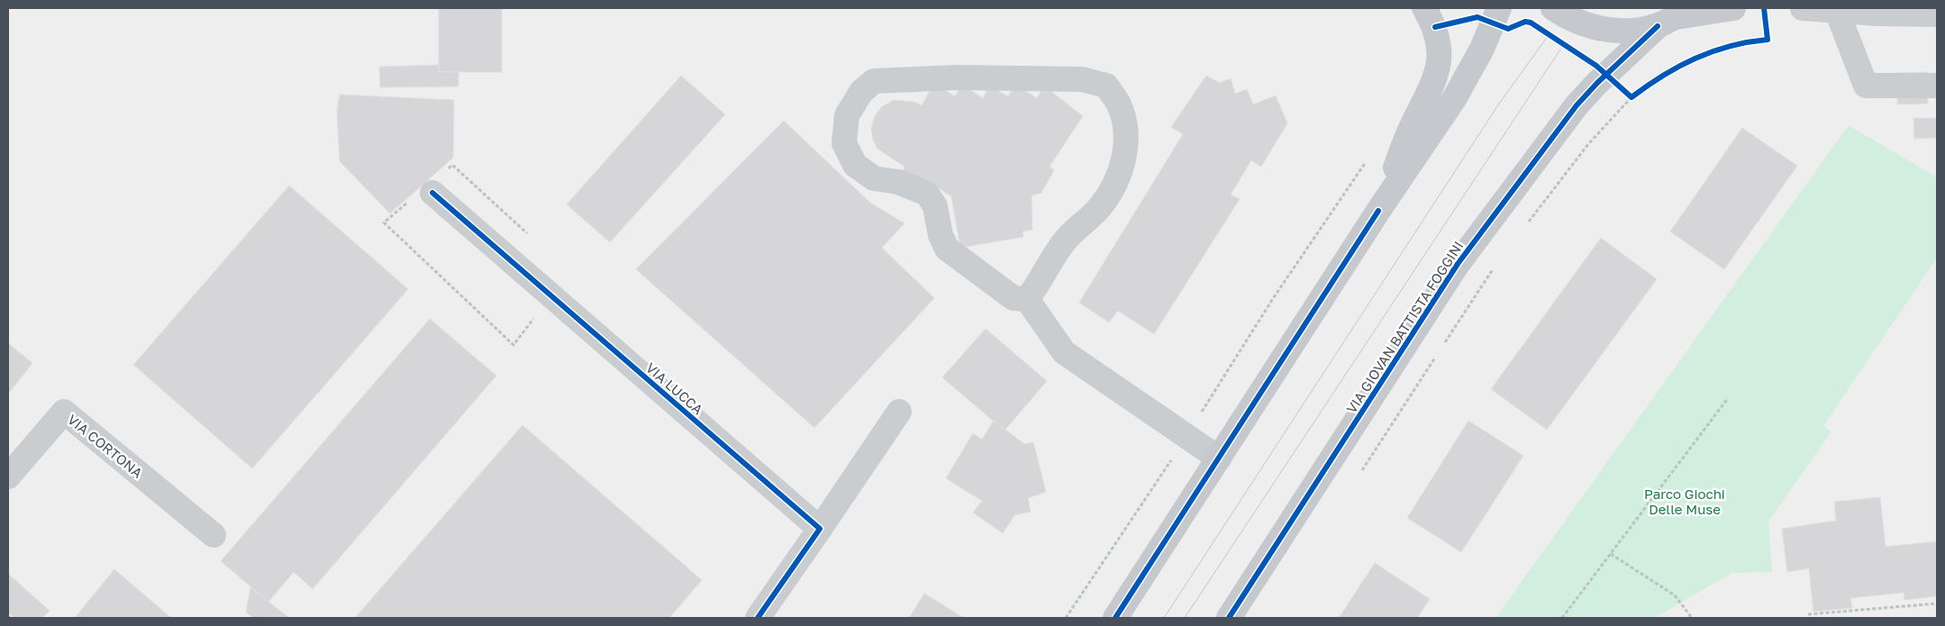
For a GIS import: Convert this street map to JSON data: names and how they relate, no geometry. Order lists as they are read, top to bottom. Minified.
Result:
{"streets":{"main road":["VIA GIOVAN BATTISTA FOGGINI"],"street":["VIA LUCCA","VIA CORTONA"]},"parks":["Parco Giochi Delle Muse"]}
